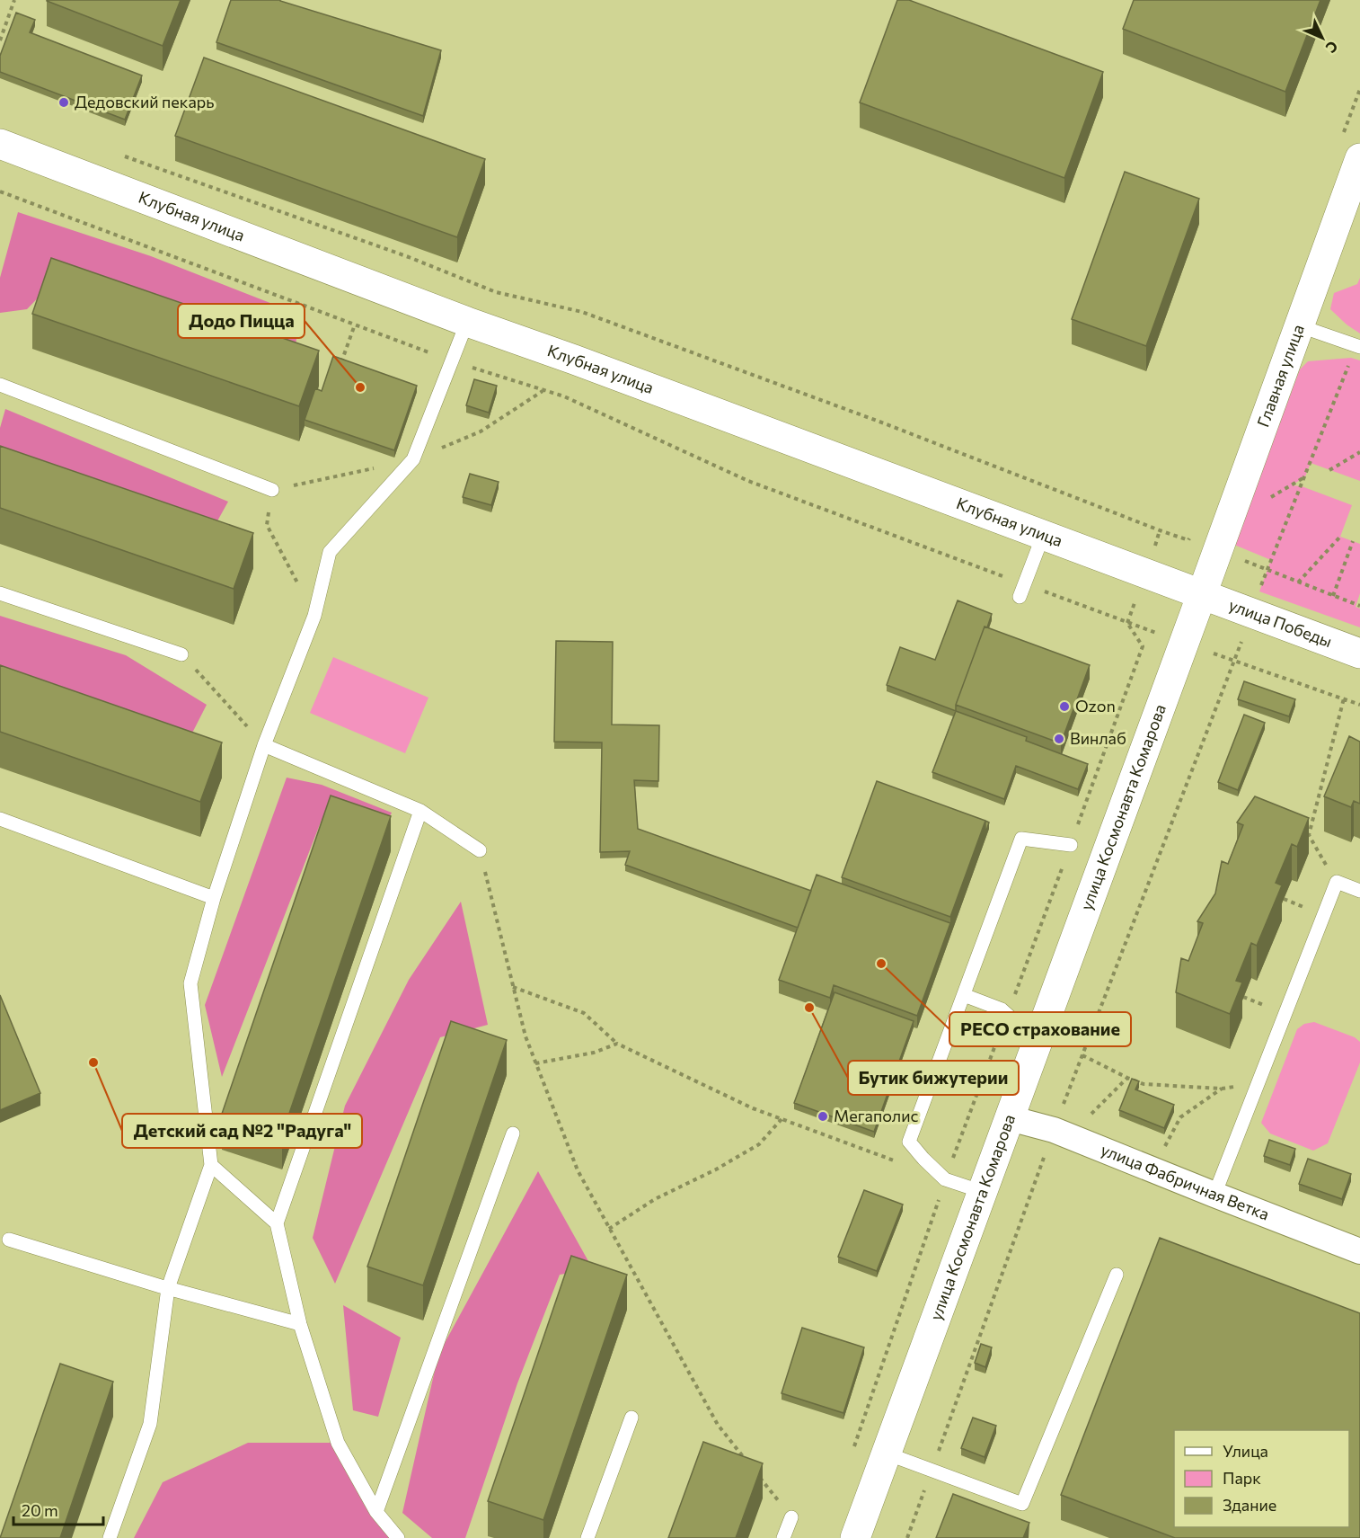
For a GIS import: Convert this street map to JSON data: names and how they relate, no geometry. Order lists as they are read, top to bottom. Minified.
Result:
{"streets":{"street":["Клубная улица","Главная улица","улица Победы","улица Космонавта Комарова","улица Фабричная Ветка"]},"crossings":[["Клубная улица","Главная улица"],["Клубная улица","улица Победы"],["Клубная улица","улица Космонавта Комарова"],["Главная улица","улица Победы"],["Главная улица","улица Космонавта Комарова"],["улица Победы","улица Космонавта Комарова"],["улица Космонавта Комарова","улица Фабричная Ветка"]],"places":["Дедовский пекарь","Додо Пицца","Ozon","Винлаб","РЕСО страхование","Бутик бижутерии","Детский сад №2 \"Радуга\"","Мегаполис"],"legend":["Улица","Парк","Здание"],"scale_bar":"20 m","north":"bottom right"}
